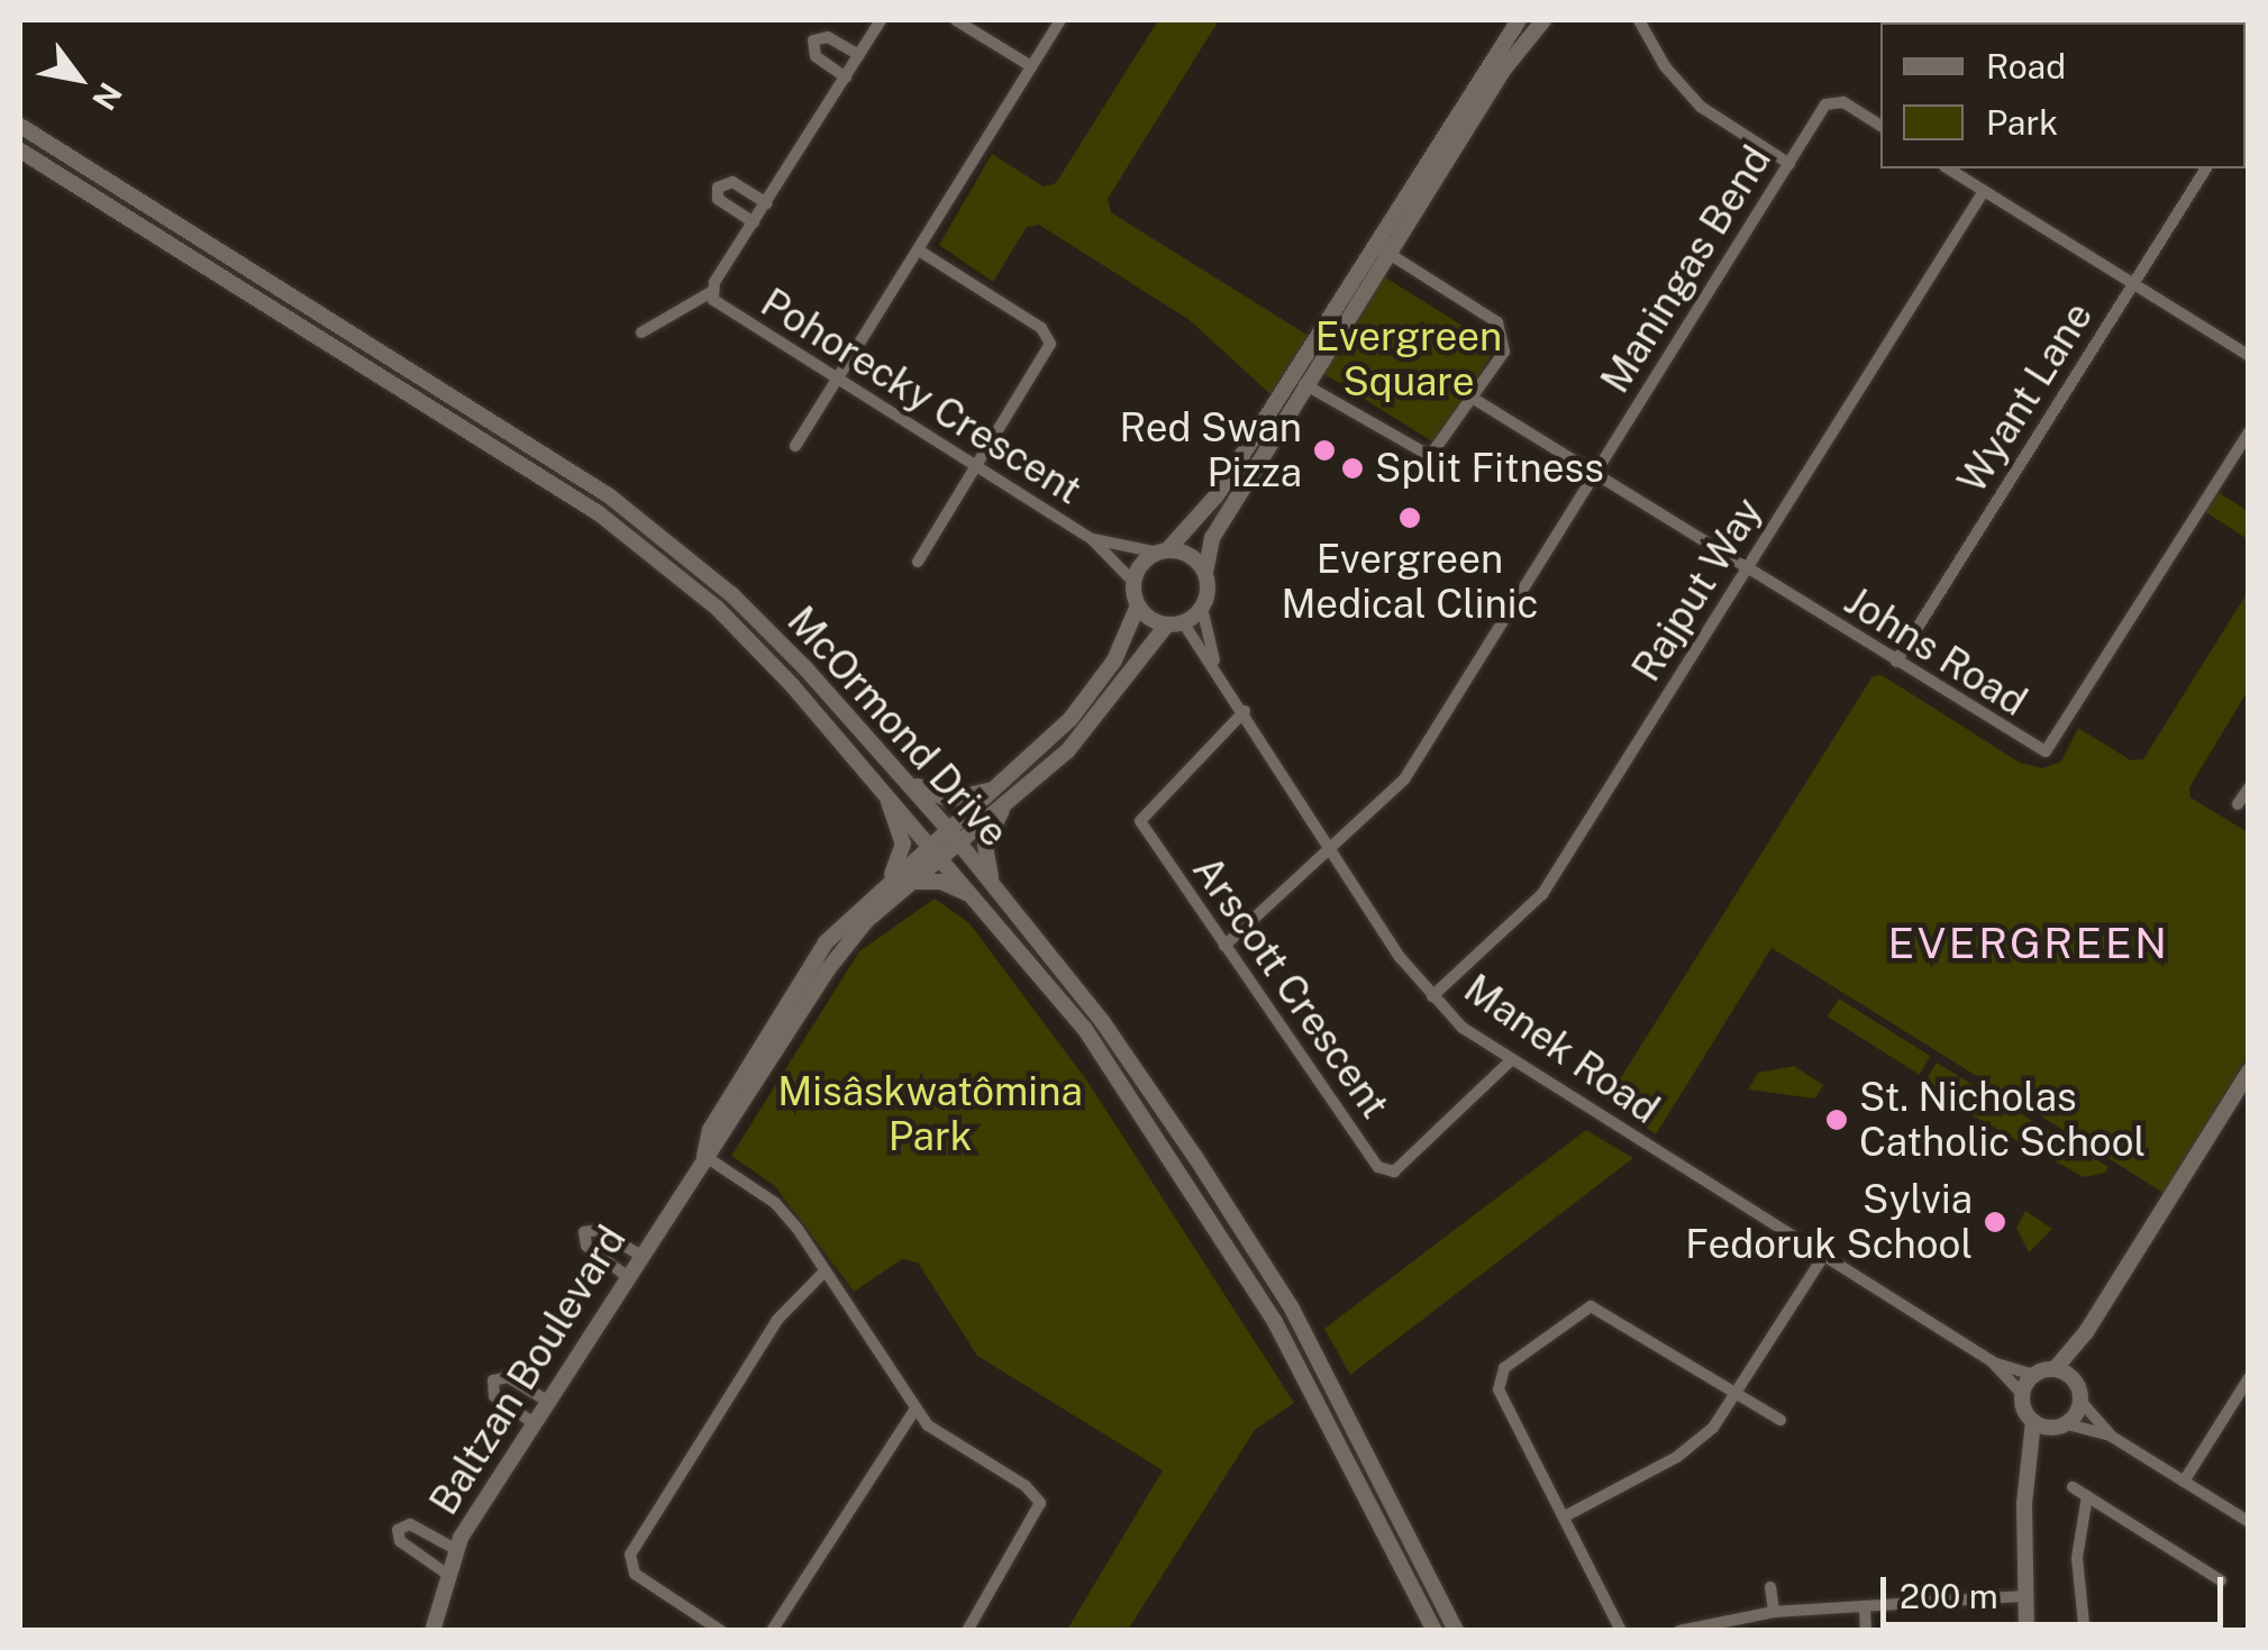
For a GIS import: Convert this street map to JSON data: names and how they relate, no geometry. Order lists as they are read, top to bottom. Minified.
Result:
{"streets":{"main road":["McOrmond Drive","Baltzan Boulevard"],"street":["Maningas Bend","Pohorecky Crescent","Wyant Lane","Rajput Way","Johns Road","Arscott Crescent","Manek Road"]},"crossings":[["Maningas Bend","Johns Road"],["Maningas Bend","Arscott Crescent"],["Maningas Bend","Manek Road"],["Pohorecky Crescent","Manek Road"],["Wyant Lane","Johns Road"],["Rajput Way","Johns Road"],["Rajput Way","Manek Road"],["McOrmond Drive","Baltzan Boulevard"],["Arscott Crescent","Manek Road"]],"districts":["EVERGREEN"],"parks":["Evergreen Square","Misâskwatômina Park"],"places":["Red Swan Pizza","Split Fitness","Evergreen Medical Clinic","St. Nicholas Catholic School","Sylvia Fedoruk School"],"legend":["Road","Park"],"scale_bar":"200 m","north":"bottom right"}
